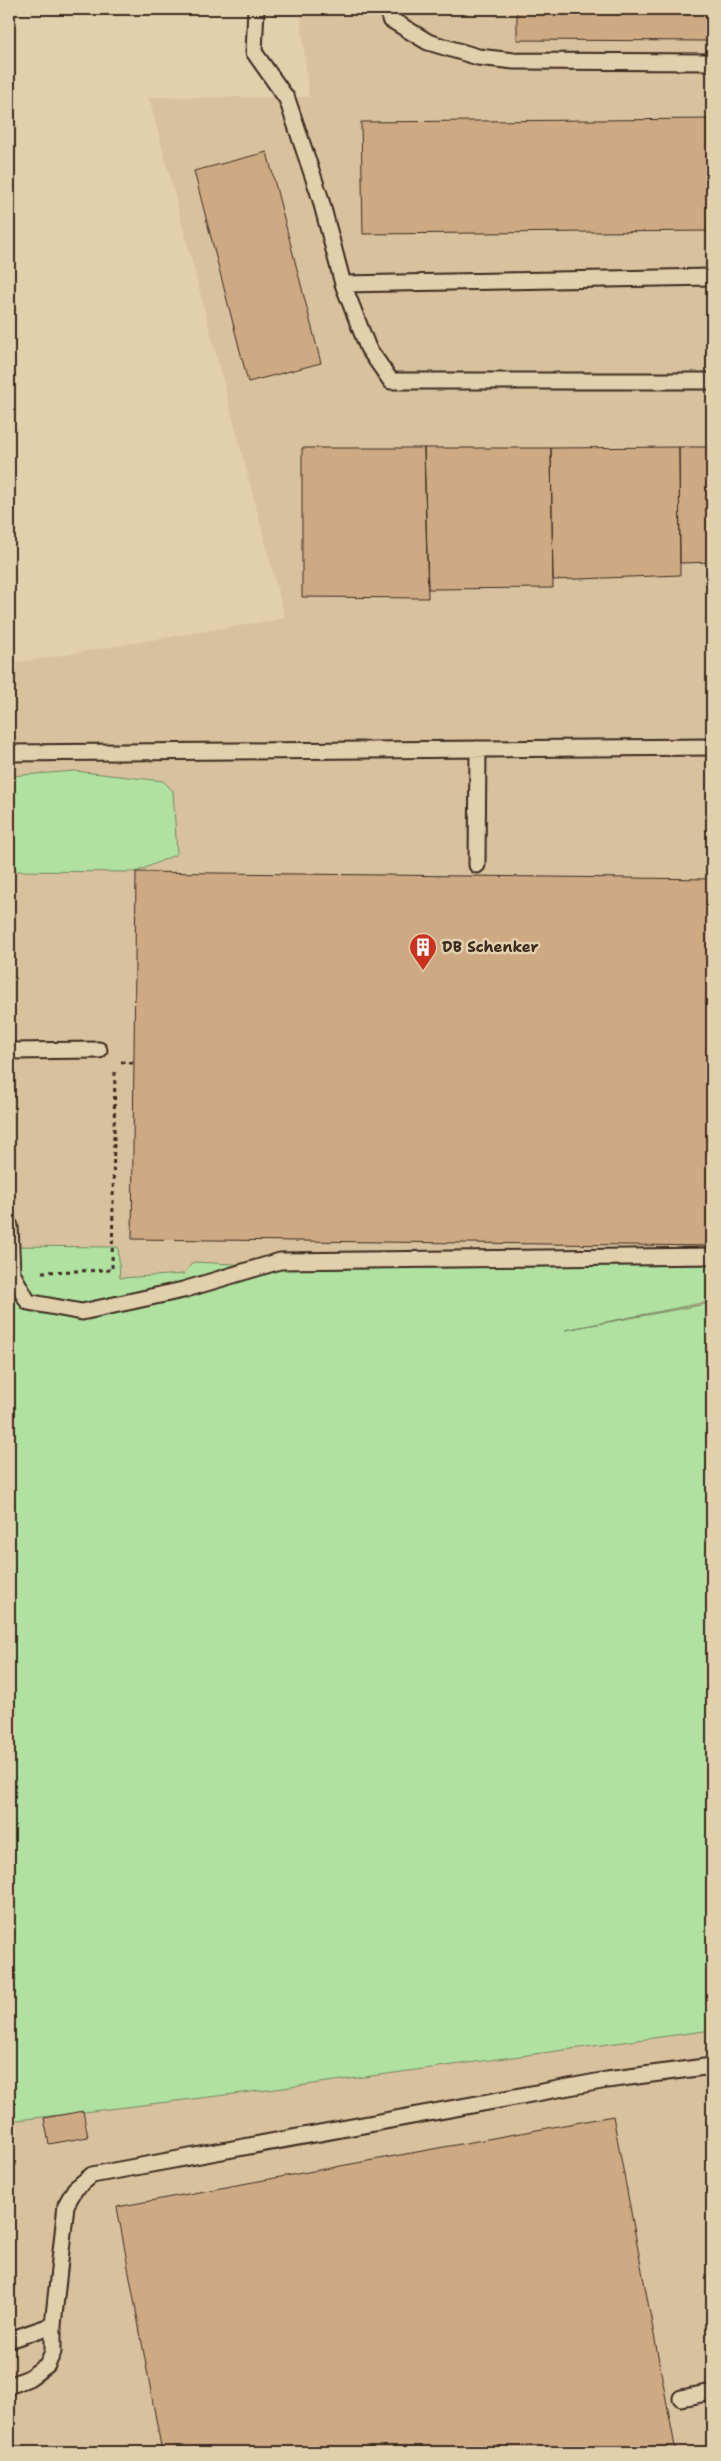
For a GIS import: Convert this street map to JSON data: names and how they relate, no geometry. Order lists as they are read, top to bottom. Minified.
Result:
{"places":{"building":["DB Schenker"]}}
